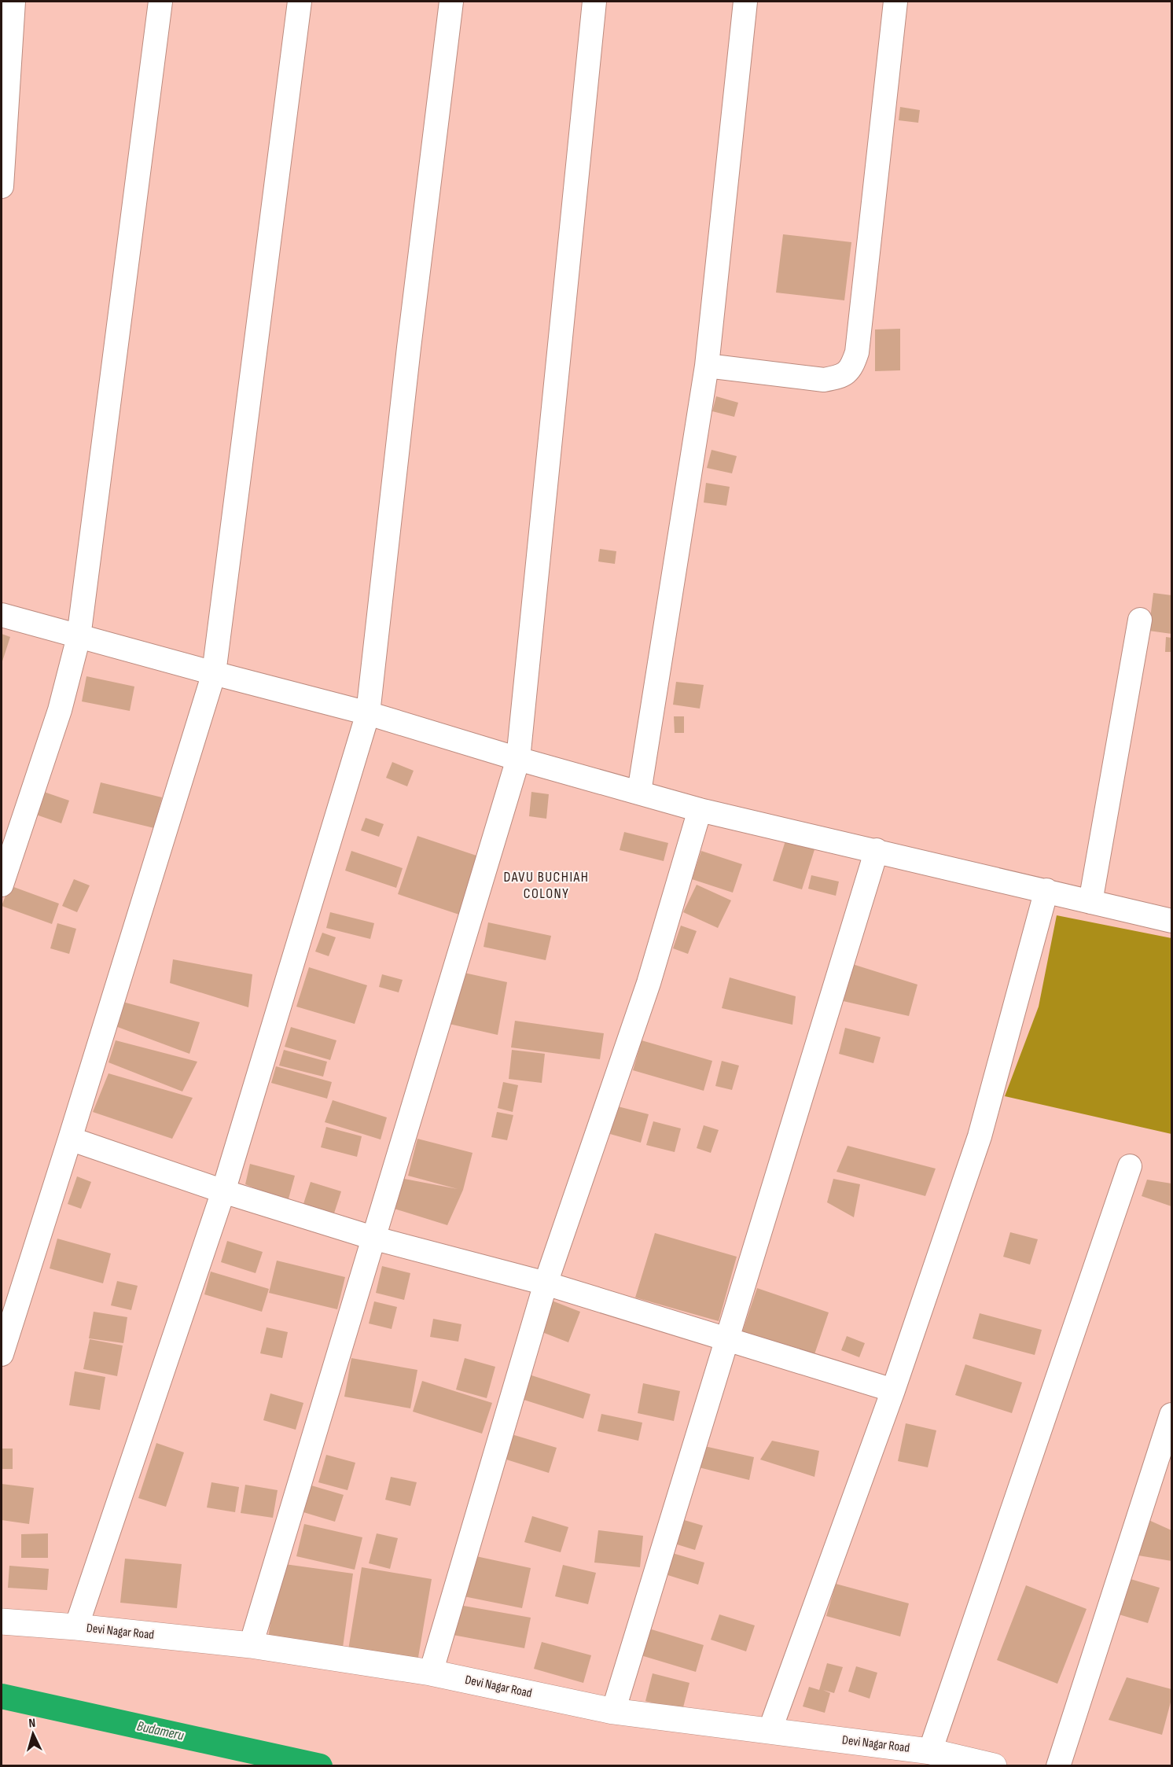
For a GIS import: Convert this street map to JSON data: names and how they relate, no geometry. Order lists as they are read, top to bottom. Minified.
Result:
{"streets":{"street":["Devi Nagar Road"]},"districts":["DAVU BUCHIAH COLONY"],"water":["Budameru"],"north":"top"}
